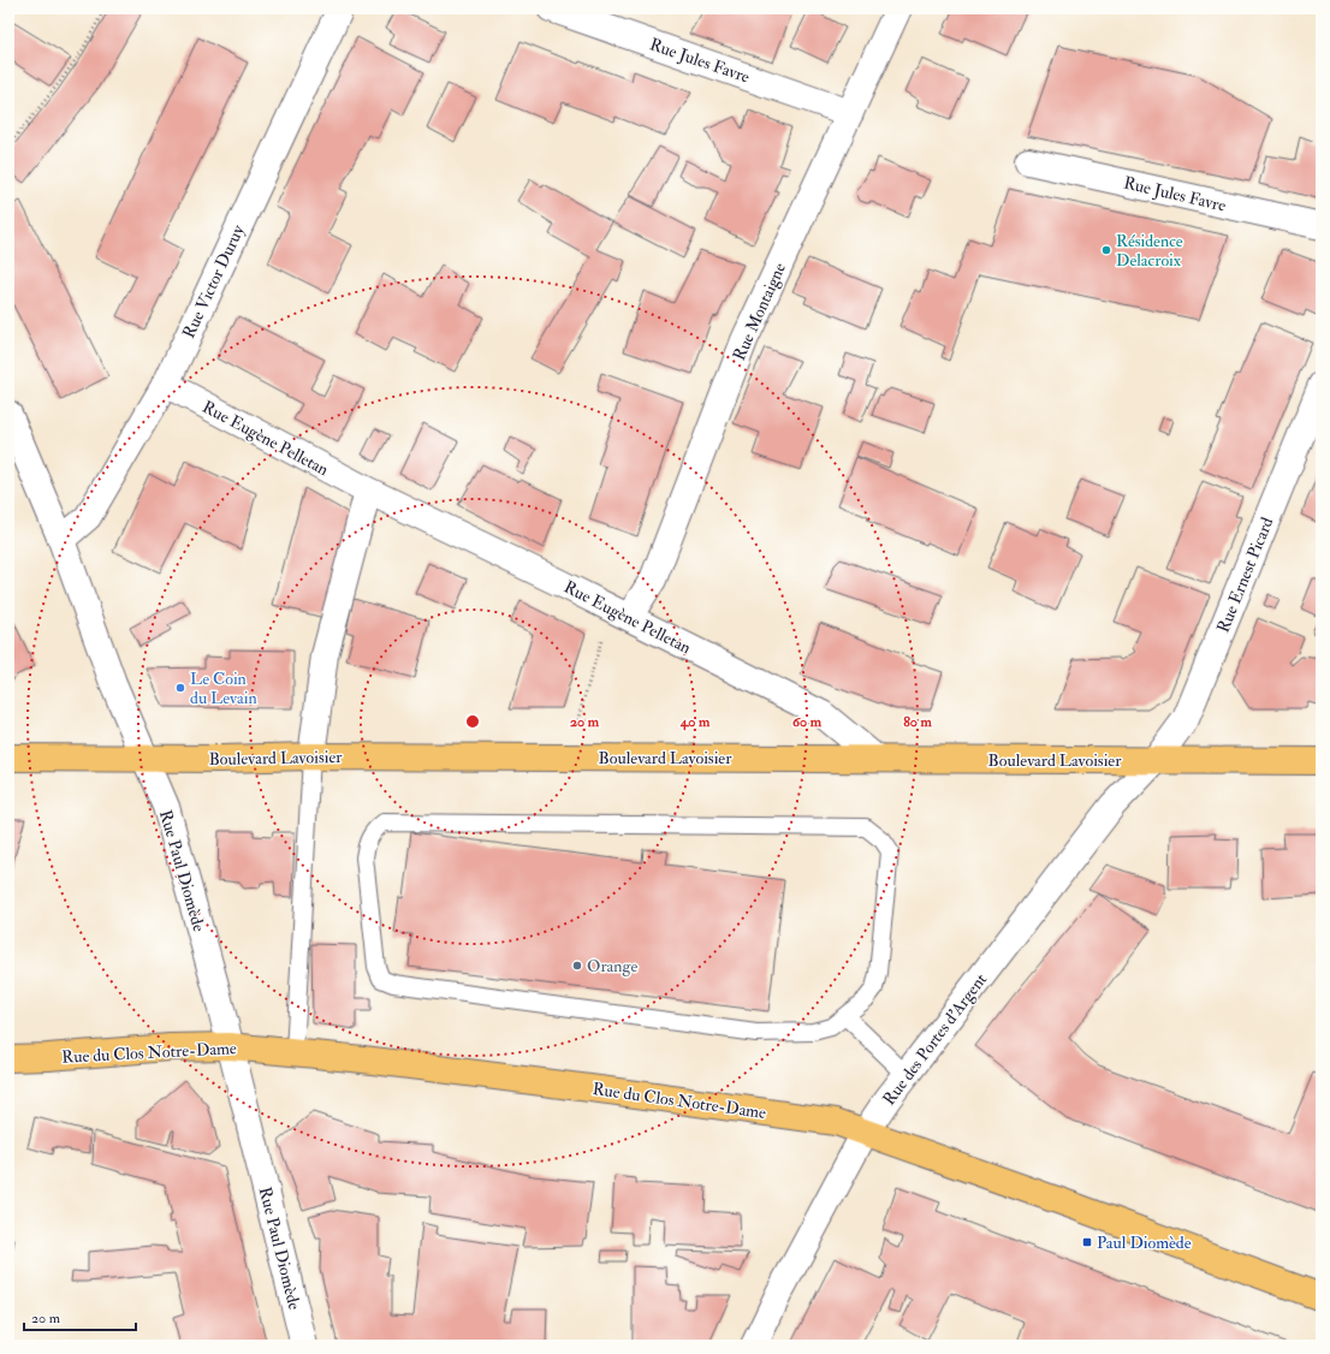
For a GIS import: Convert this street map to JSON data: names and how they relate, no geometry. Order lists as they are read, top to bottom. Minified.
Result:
{"streets":{"main road":["Boulevard Lavoisier","Rue du Clos Notre-Dame"],"street":["Rue Jules Favre","Rue Victor Duruy","Rue Montaigne","Rue Eugène Pelletan","Rue Ernest Picard","Rue Paul Diomède","Rue des Portes d'Argent"]},"crossings":[["Rue Jules Favre","Rue Montaigne"],["Rue Victor Duruy","Rue Eugène Pelletan"],["Rue Victor Duruy","Rue Paul Diomède"],["Rue Montaigne","Rue Eugène Pelletan"],["Rue Eugène Pelletan","Boulevard Lavoisier"],["Rue Ernest Picard","Boulevard Lavoisier"],["Rue Ernest Picard","Rue des Portes d'Argent"],["Boulevard Lavoisier","Rue Paul Diomède"],["Boulevard Lavoisier","Rue des Portes d'Argent"],["Rue Paul Diomède","Rue du Clos Notre-Dame"],["Rue des Portes d'Argent","Rue du Clos Notre-Dame"]],"places":{"other":["Résidence Delacroix","Le Coin du Levain","Orange"],"transit":["Paul Diomède"]},"scale_bar":"20 m","rings":["20 m","40 m","60 m","80 m"]}
